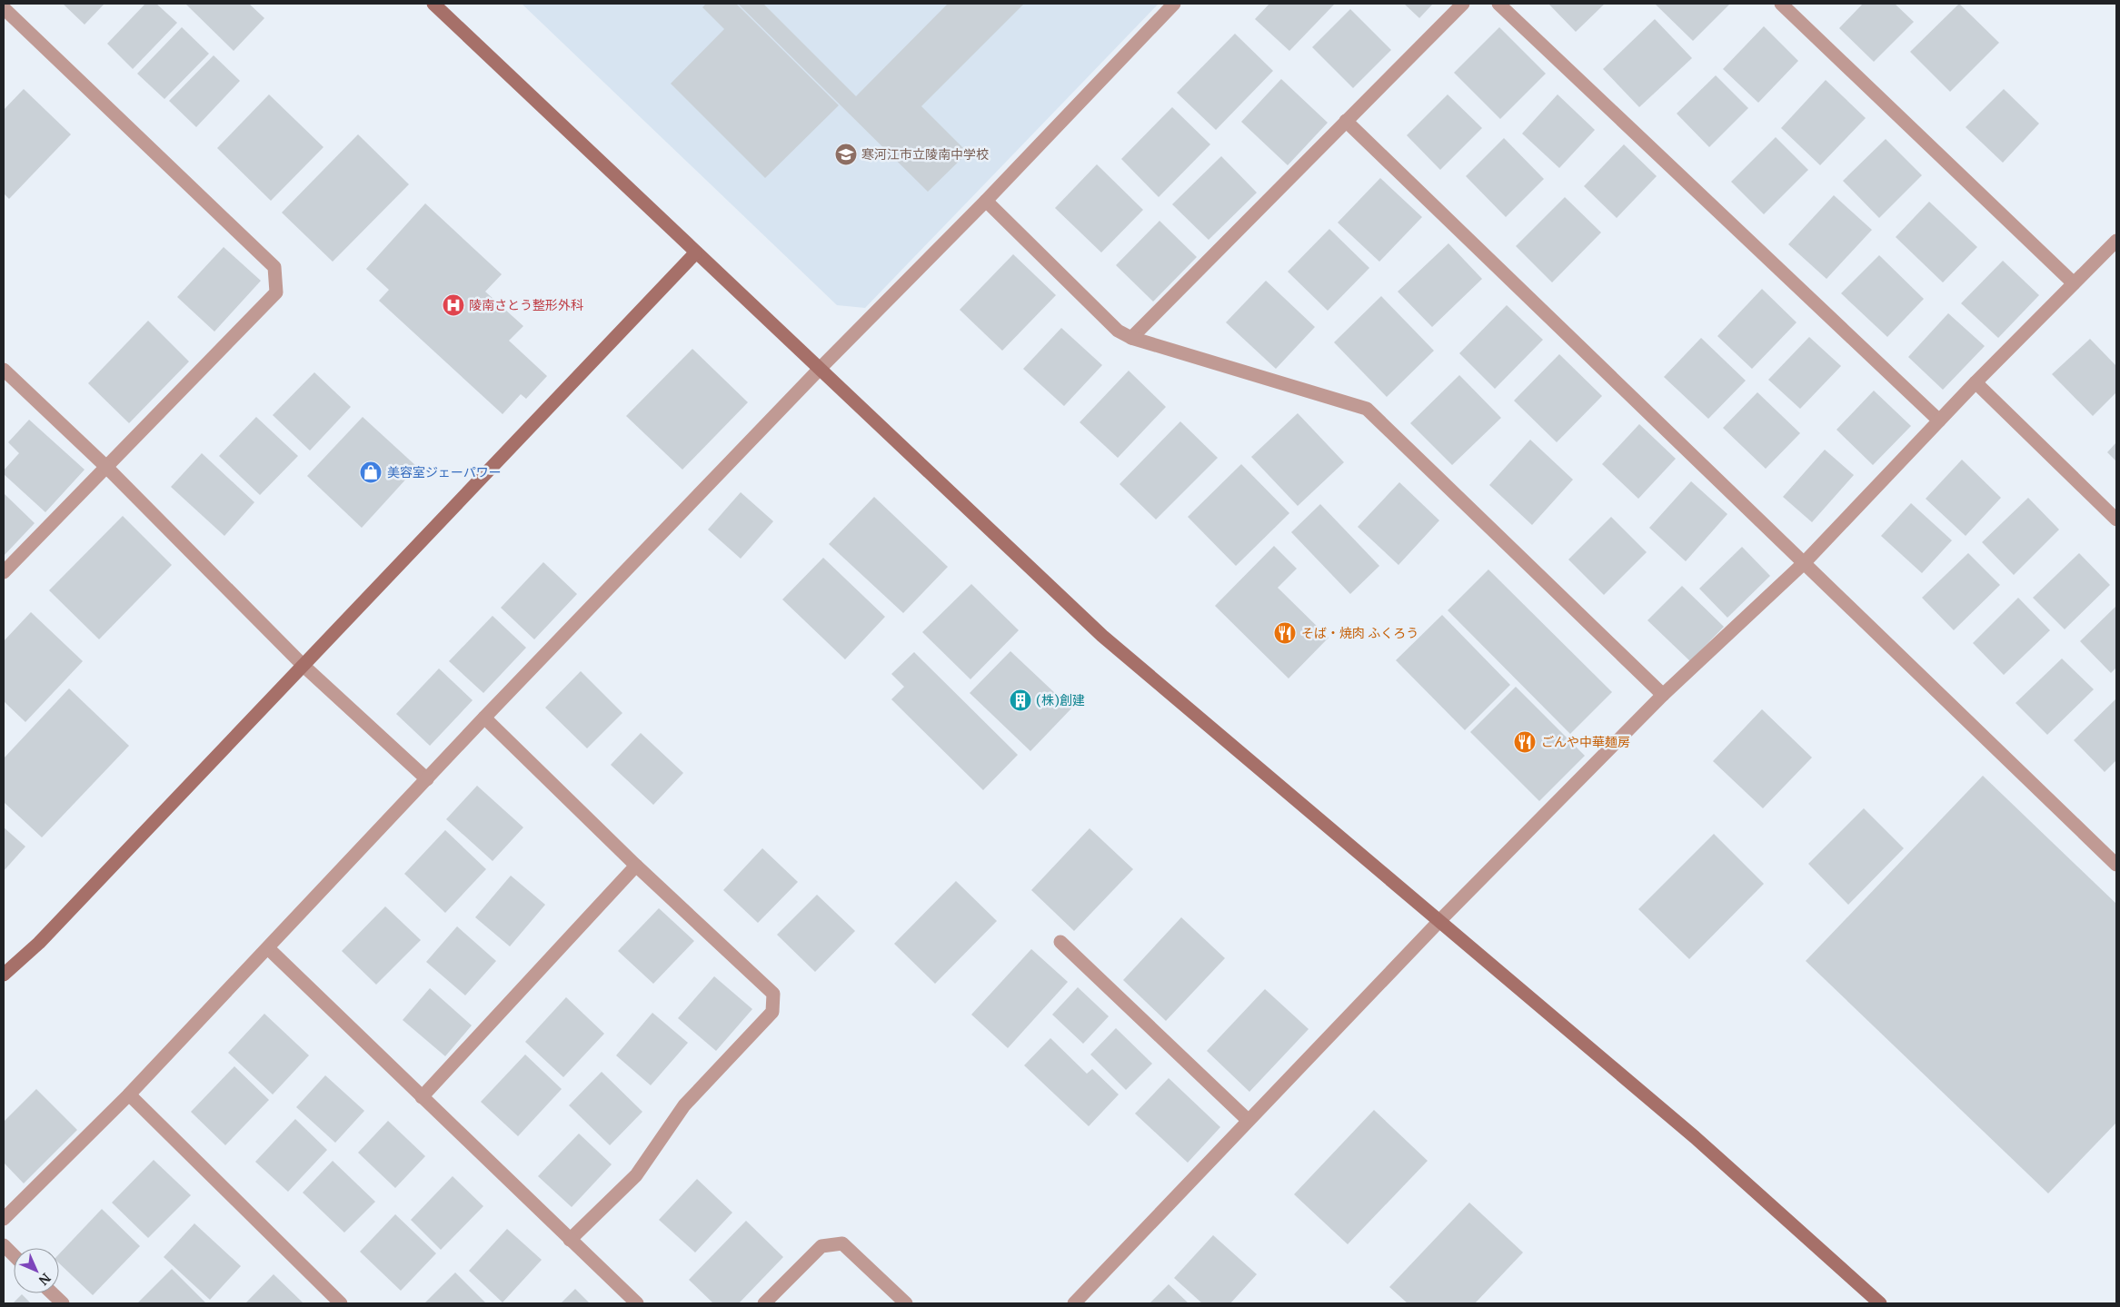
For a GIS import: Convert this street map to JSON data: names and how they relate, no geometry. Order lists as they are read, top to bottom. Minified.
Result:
{"places":{"school or university":["寒河江市立陵南中学校"],"hospital":["陵南さとう整形外科"],"shop":["美容室ジェーパワー"],"restaurant":["そば・焼肉 ふくろう","ごんや中華麺房"],"building":["(株)創建"]},"north":"bottom right"}
